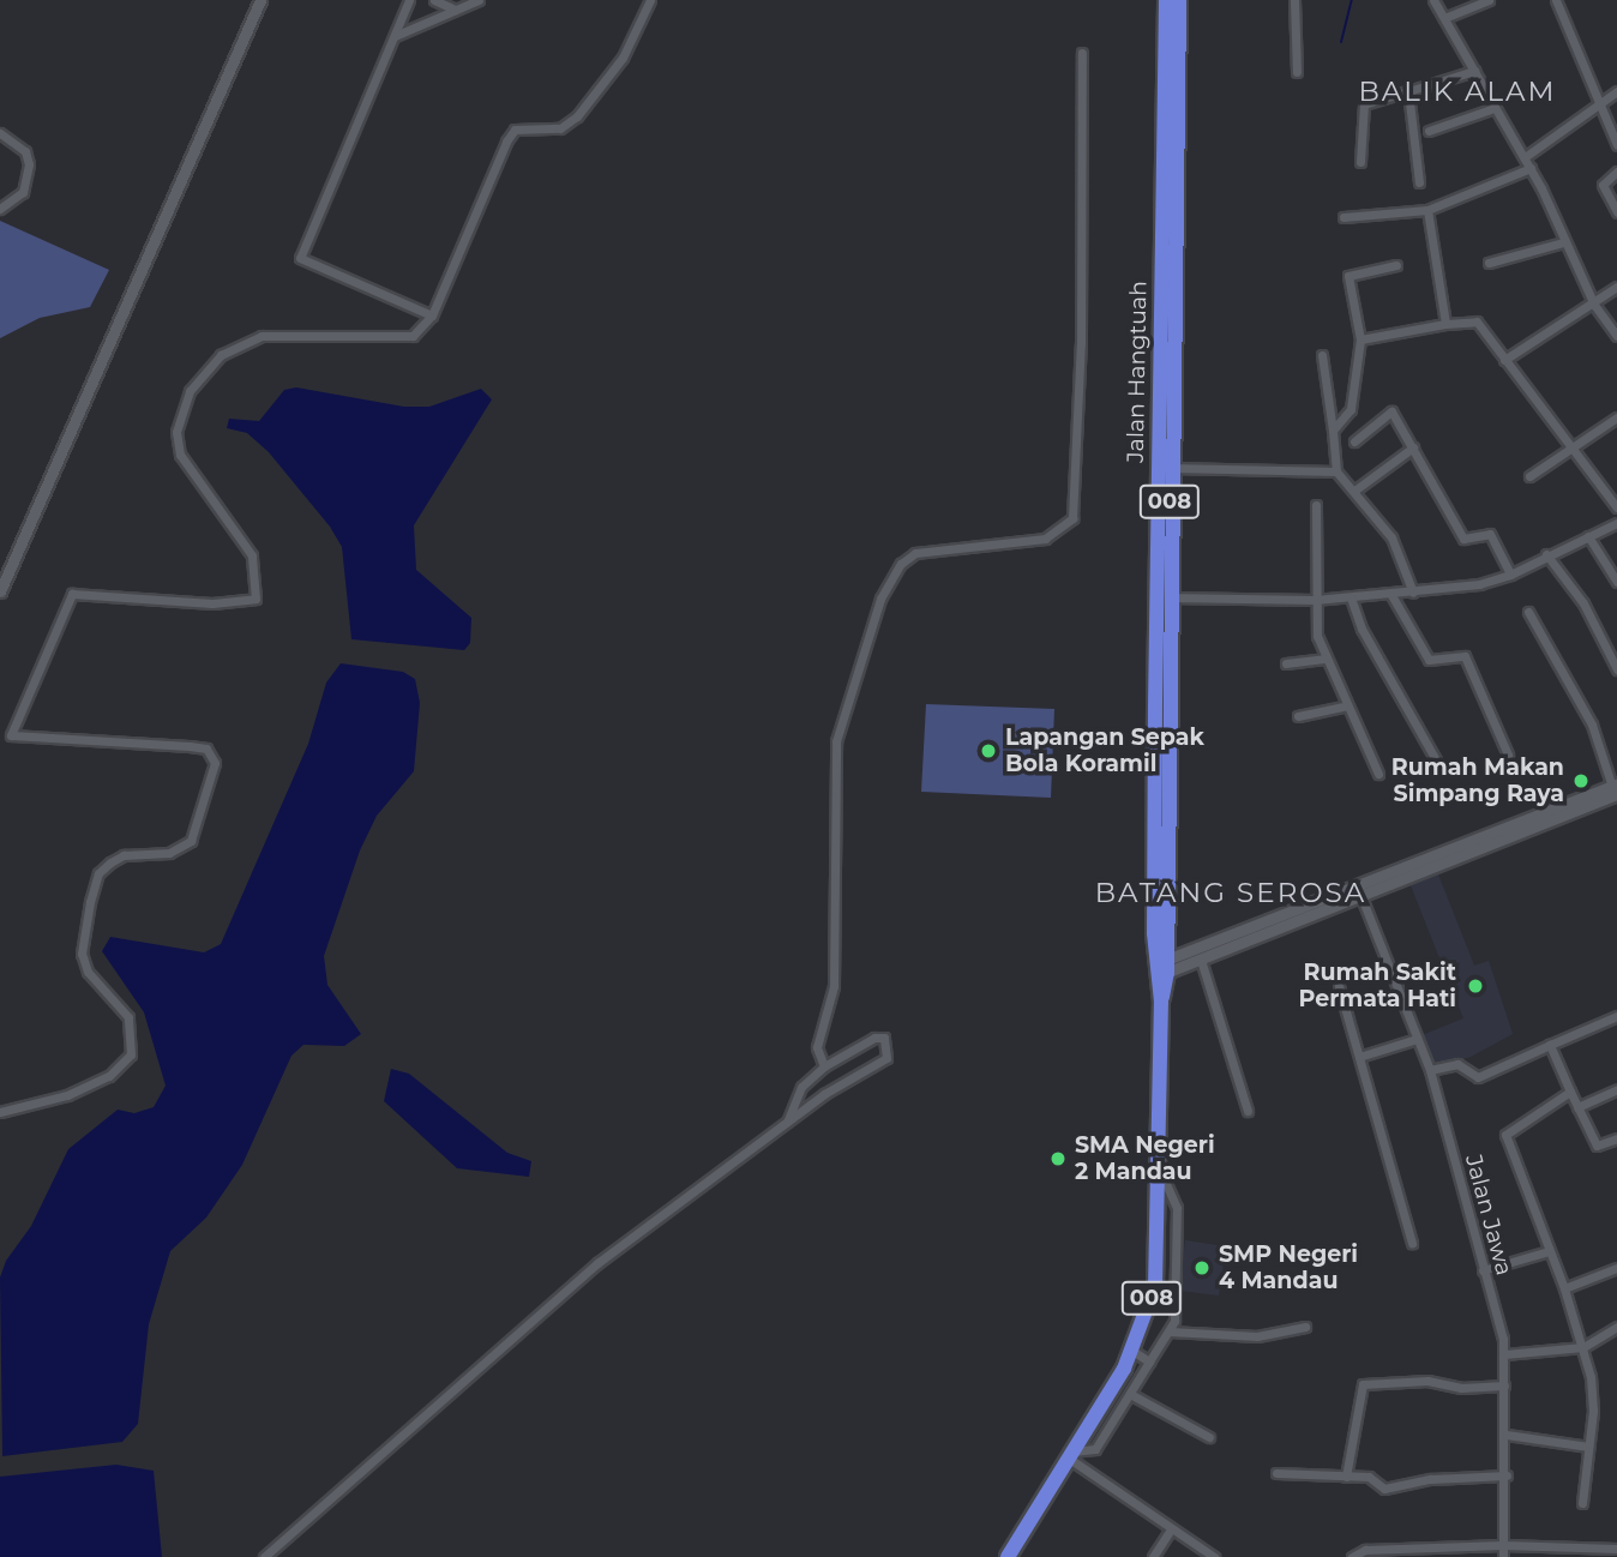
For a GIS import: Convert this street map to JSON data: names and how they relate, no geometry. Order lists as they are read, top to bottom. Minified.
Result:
{"streets":{"highway":["Jalan Hangtuah","008"],"street":["Jalan Jawa"]},"crossings":[["Jalan Hangtuah","008"]],"districts":["BALIK ALAM","BATANG SEROSA"],"places":["Lapangan Sepak Bola Koramil","Rumah Makan Simpang Raya","Rumah Sakit Permata Hati","SMA Negeri 2 Mandau","SMP Negeri 4 Mandau"]}
